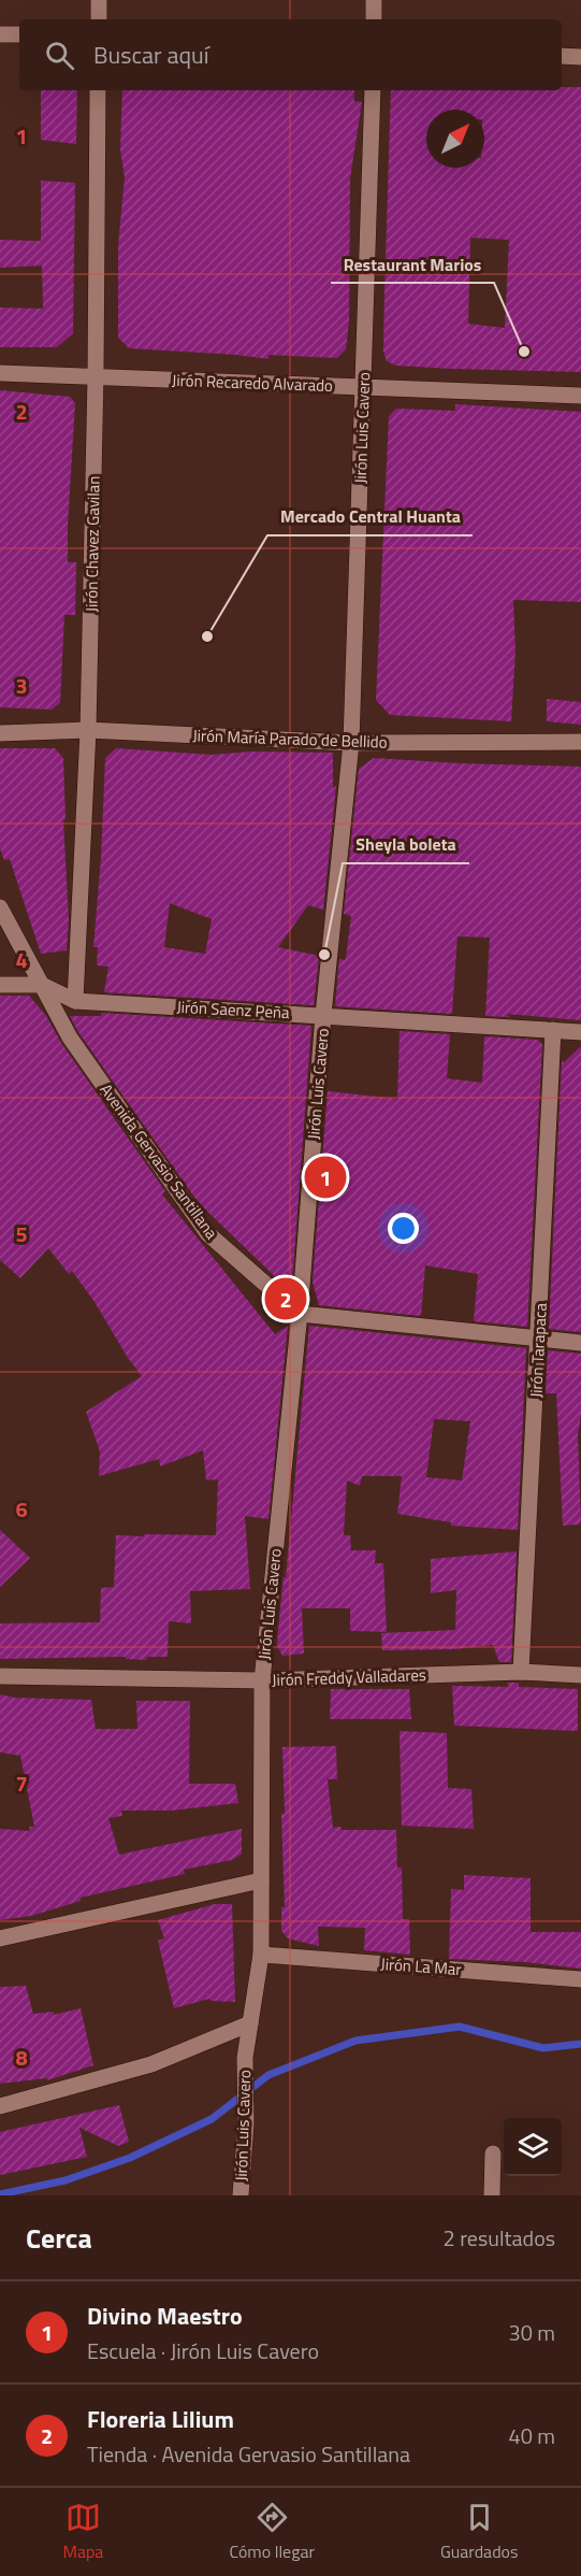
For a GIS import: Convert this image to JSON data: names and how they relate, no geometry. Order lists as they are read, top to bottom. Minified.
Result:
{"streets":{"street":["Jirón Recaredo Alvarado","Jirón Luis Cavero","Jirón Chavez Gavilan","Jirón María Parado de Bellido","Jirón Saenz Peña","Avenida Gervasio Santillana","Jirón Tarapaca","Jirón Freddy Valladares","Jirón La Mar"]},"crossings":[["Jirón Recaredo Alvarado","Jirón Luis Cavero"],["Jirón Recaredo Alvarado","Jirón Chavez Gavilan"],["Jirón Luis Cavero","Jirón María Parado de Bellido"],["Jirón Luis Cavero","Jirón Saenz Peña"],["Jirón Luis Cavero","Avenida Gervasio Santillana"],["Jirón Luis Cavero","Jirón Freddy Valladares"],["Jirón Luis Cavero","Jirón La Mar"],["Jirón Chavez Gavilan","Jirón María Parado de Bellido"],["Jirón Chavez Gavilan","Jirón Saenz Peña"],["Jirón Saenz Peña","Avenida Gervasio Santillana"],["Jirón Saenz Peña","Jirón Tarapaca"],["Jirón Tarapaca","Jirón Freddy Valladares"]],"places":["Restaurant Marios","Mercado Central Huanta","Sheyla boleta"],"north":"top right","page":{"search":"Buscar aquí","pins":["1","2"],"heading":["Cerca","2 resultados"],"list":[{"mark":"1","name":"Divino Maestro","note":"Escuela · Jirón Luis Cavero","value":"30 m"},{"mark":"2","name":"Floreria Lilium","note":"Tienda · Avenida Gervasio Santillana","value":"40 m"}],"nav":["Mapa","Cómo llegar","Guardados"]},"grid":{"rows":["1","2","3","4","5","6","7","8"]}}
